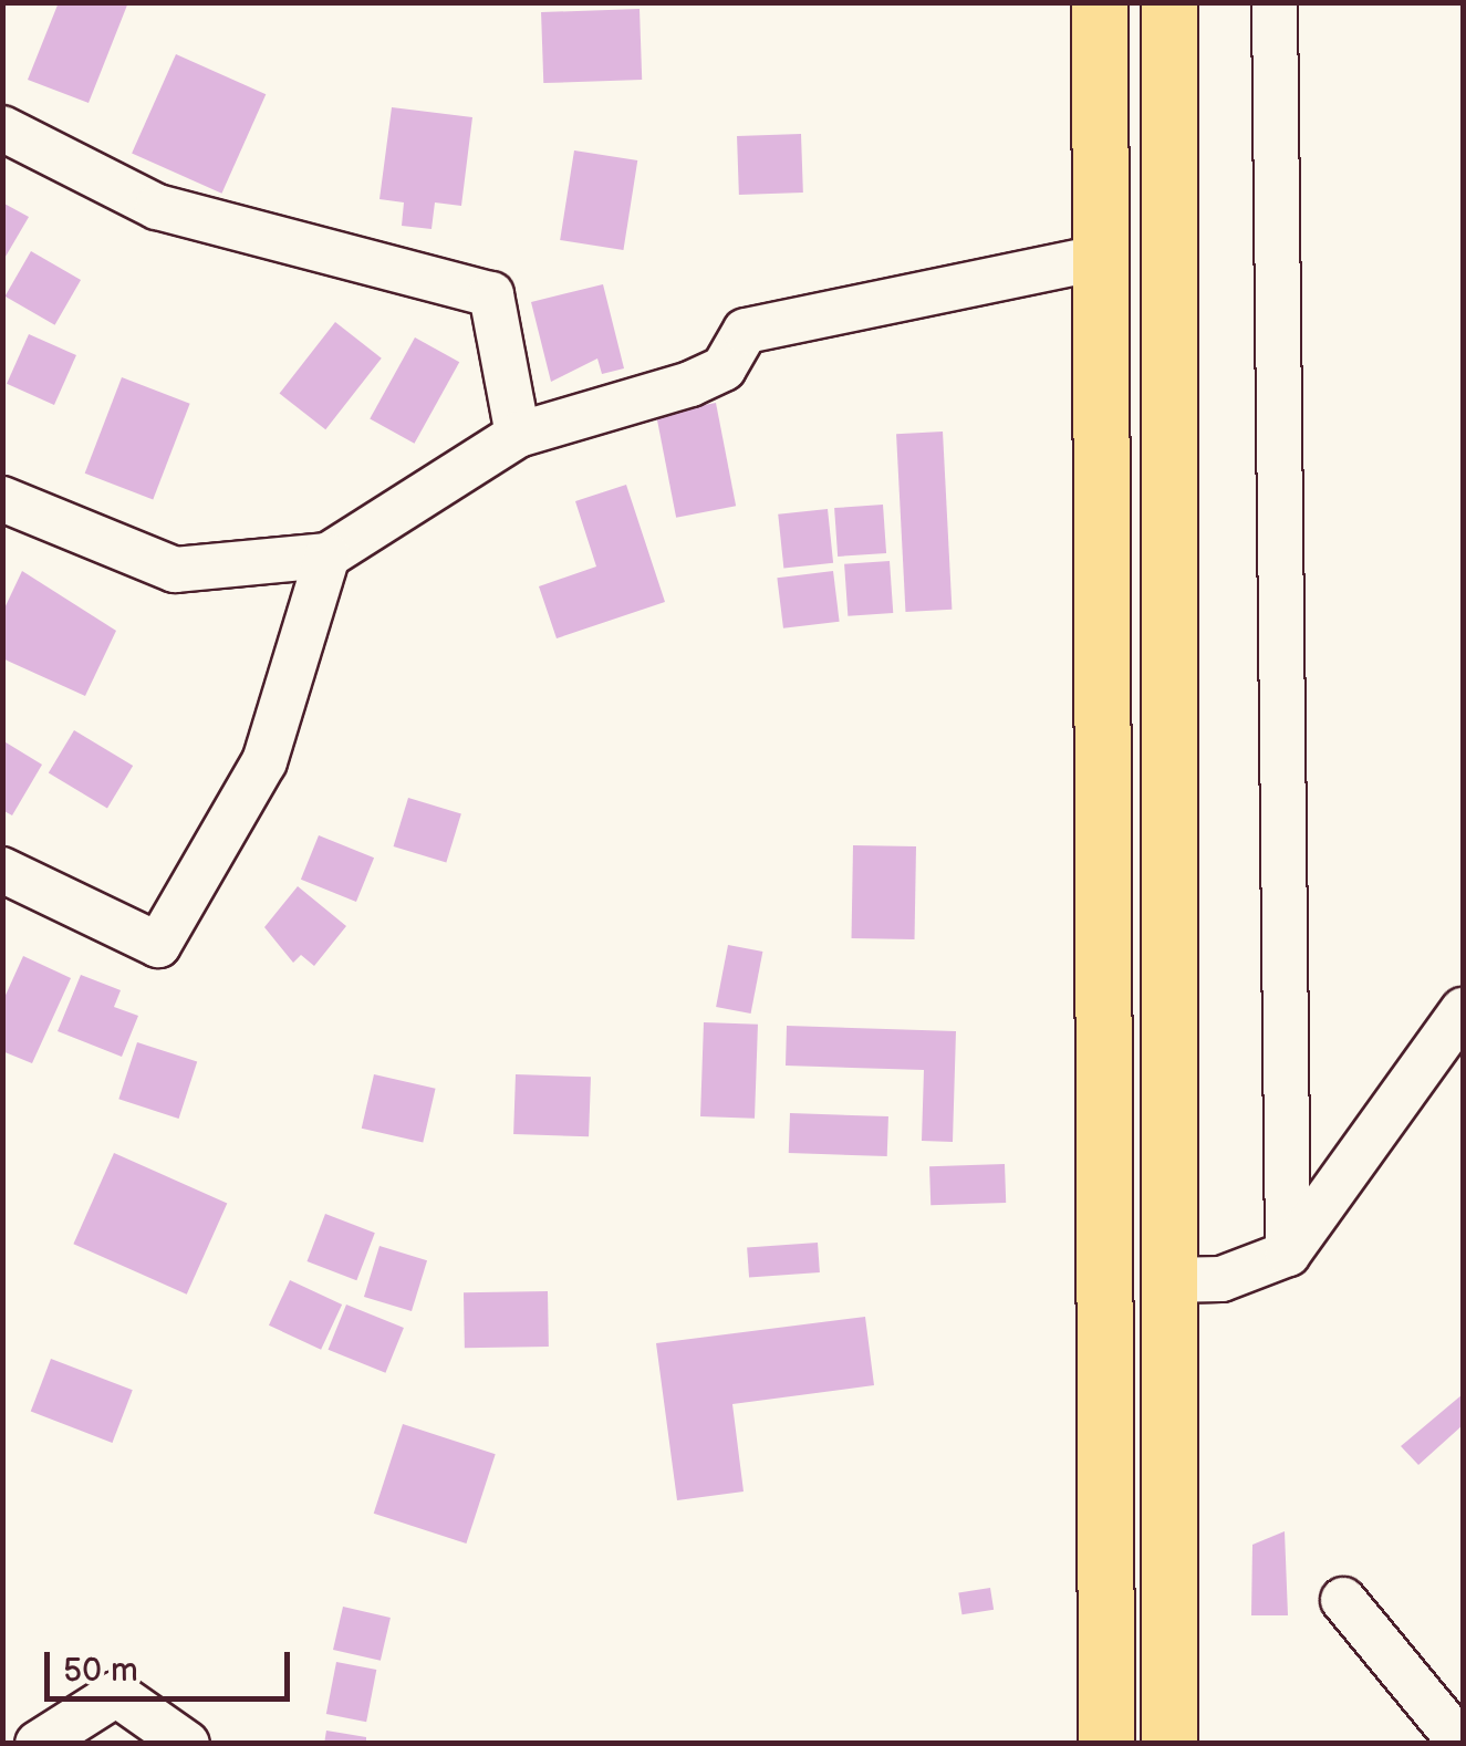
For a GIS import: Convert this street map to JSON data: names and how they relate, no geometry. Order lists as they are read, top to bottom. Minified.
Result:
{"scale_bar":"50 m"}
